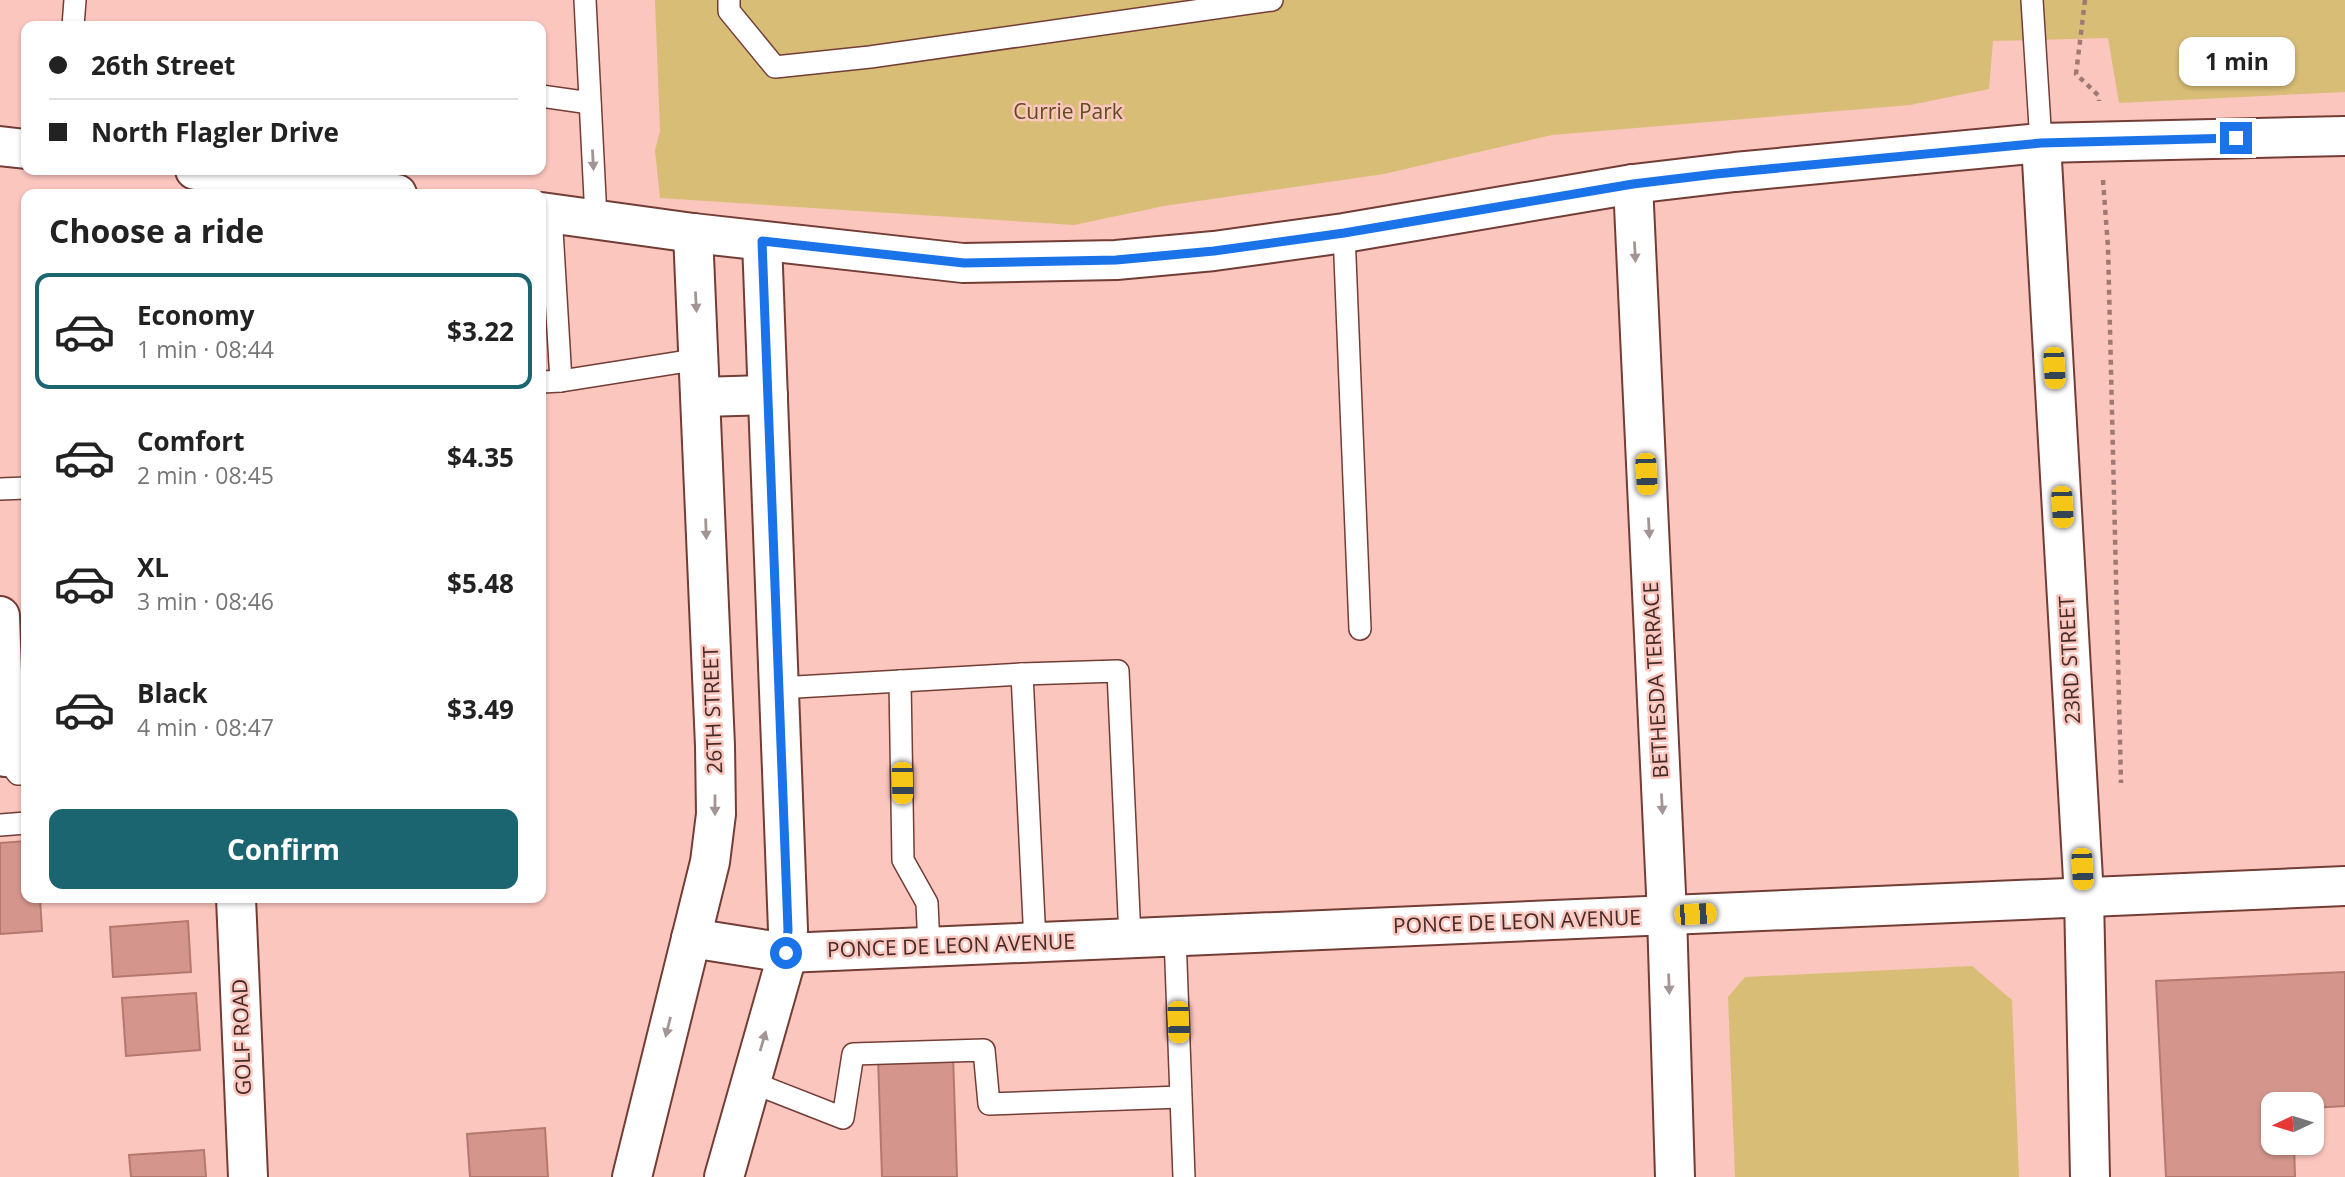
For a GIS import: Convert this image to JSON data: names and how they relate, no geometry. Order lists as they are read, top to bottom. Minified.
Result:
{"streets":{"street":["23RD STREET","BETHESDA TERRACE","26TH STREET","PONCE DE LEON AVENUE","GOLF ROAD"]},"crossings":[["23RD STREET","PONCE DE LEON AVENUE"],["BETHESDA TERRACE","PONCE DE LEON AVENUE"],["26TH STREET","PONCE DE LEON AVENUE"]],"one_way":["BETHESDA TERRACE"],"parks":["Currie Park"],"north":"left","page":{"banner":["26th Street","North Flagler Drive"],"bubble":"1 min","heading":"Choose a ride","list":[{"name":"Economy","note":"1 min · 08:44","value":"$3.22"},{"name":"Comfort","note":"2 min · 08:45","value":"$4.35"},{"name":"XL","note":"3 min · 08:46","value":"$5.48"},{"name":"Black","note":"4 min · 08:47","value":"$3.49"}],"buttons":"Confirm"}}
